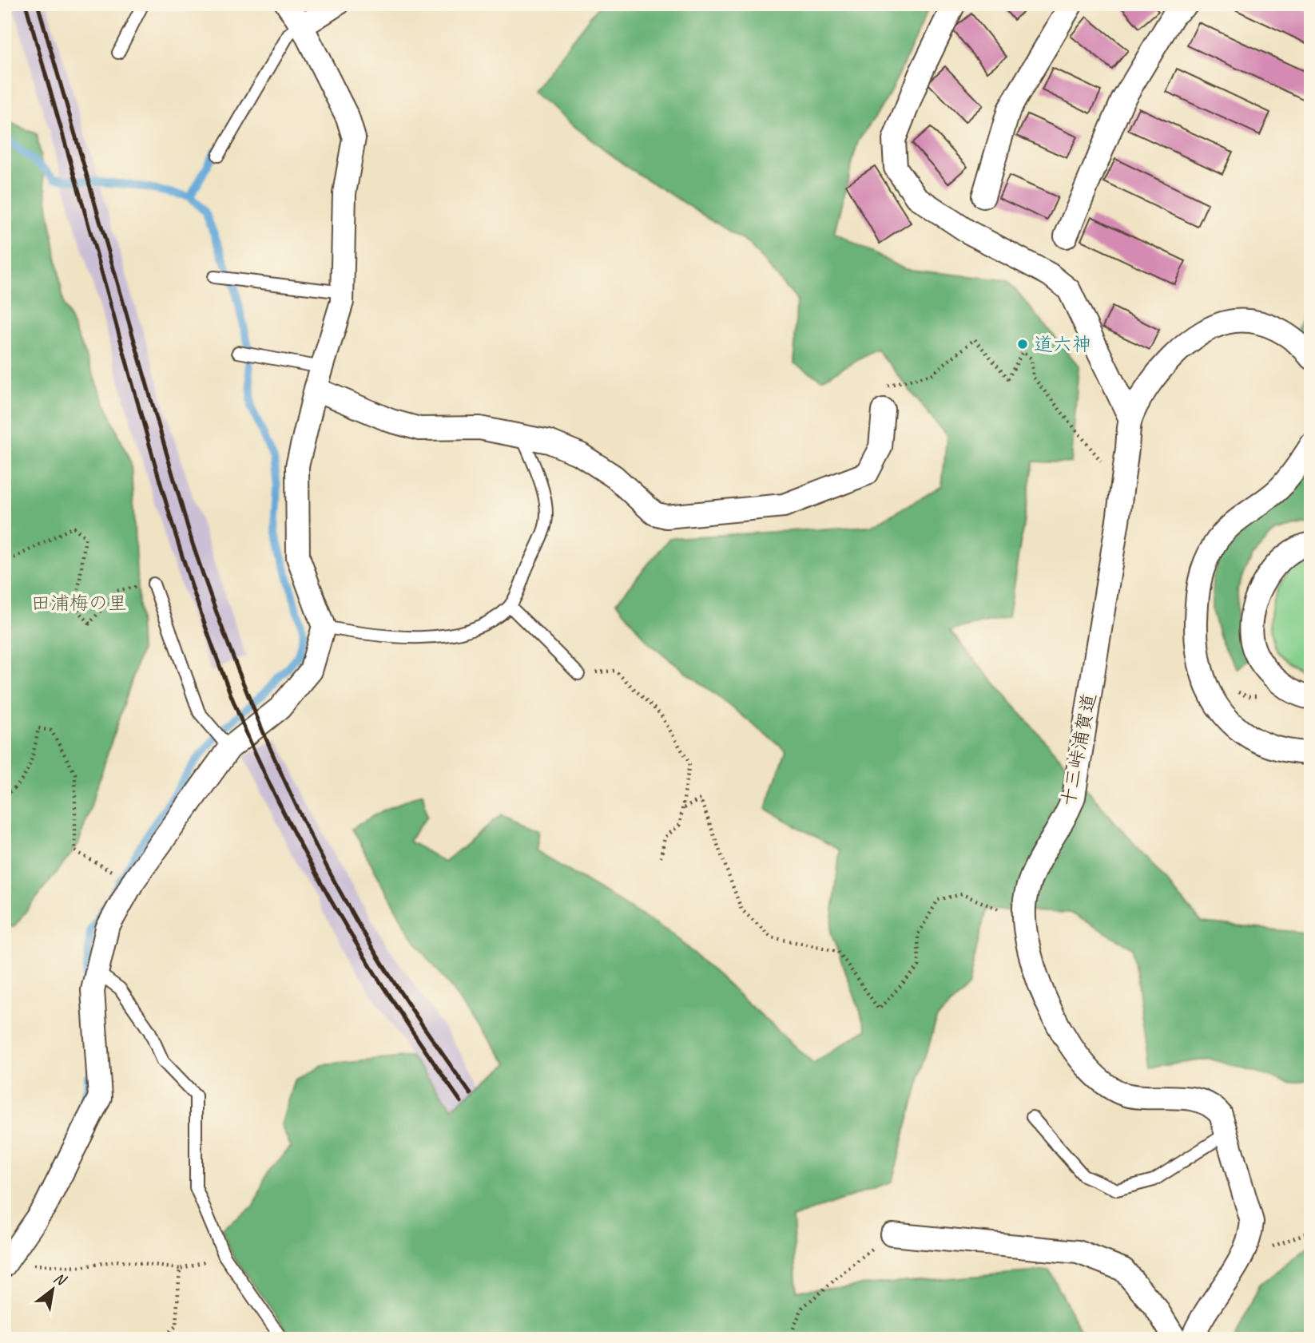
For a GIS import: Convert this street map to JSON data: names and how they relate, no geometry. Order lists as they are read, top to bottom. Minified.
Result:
{"streets":{"street":["十三峠浦賀道"]},"parks":["田浦梅の里"],"places":["道六神"],"north":"top right"}
